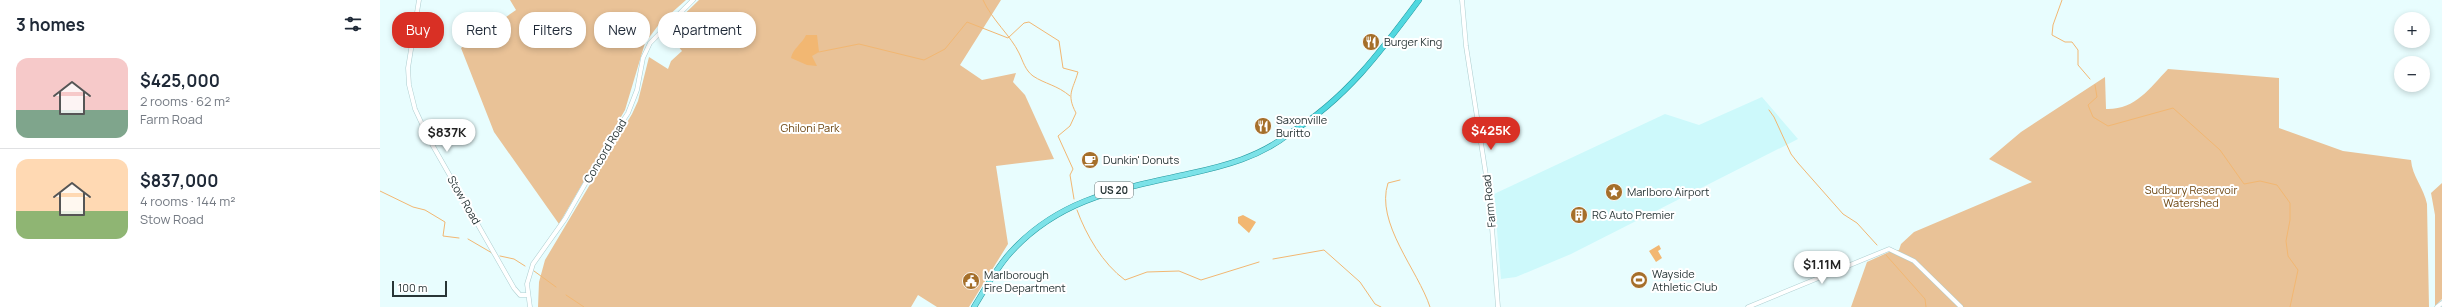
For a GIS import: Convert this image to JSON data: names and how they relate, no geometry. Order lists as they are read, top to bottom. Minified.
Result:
{"streets":{"highway":["US 20"],"street":["Concord Road","Stow Road","Farm Road"]},"crossings":[["Concord Road","Stow Road"]],"parks":["Ghiloni Park","Sudbury Reservoir Watershed"],"places":{"restaurant":["Burger King","Saxonville Buritto"],"cafe":["Dunkin' Donuts"],"place":["Marlboro Airport"],"building":["RG Auto Premier"],"sports":["Wayside Athletic Club"],"public building":["Marlborough Fire Department"]},"scale_bar":"100 m","page":{"heading":"3 homes","map_buttons":["+","−"],"chip":["Buy","Rent","Filters","New","Apartment"],"list":[{"name":"$425,000","note":"2 rooms · 62 m² · Farm Road"},{"name":"$837,000","note":"4 rooms · 144 m² · Stow Road"}],"price":["$425K","$837K","$1.11M"],"scale":"100 m"}}
